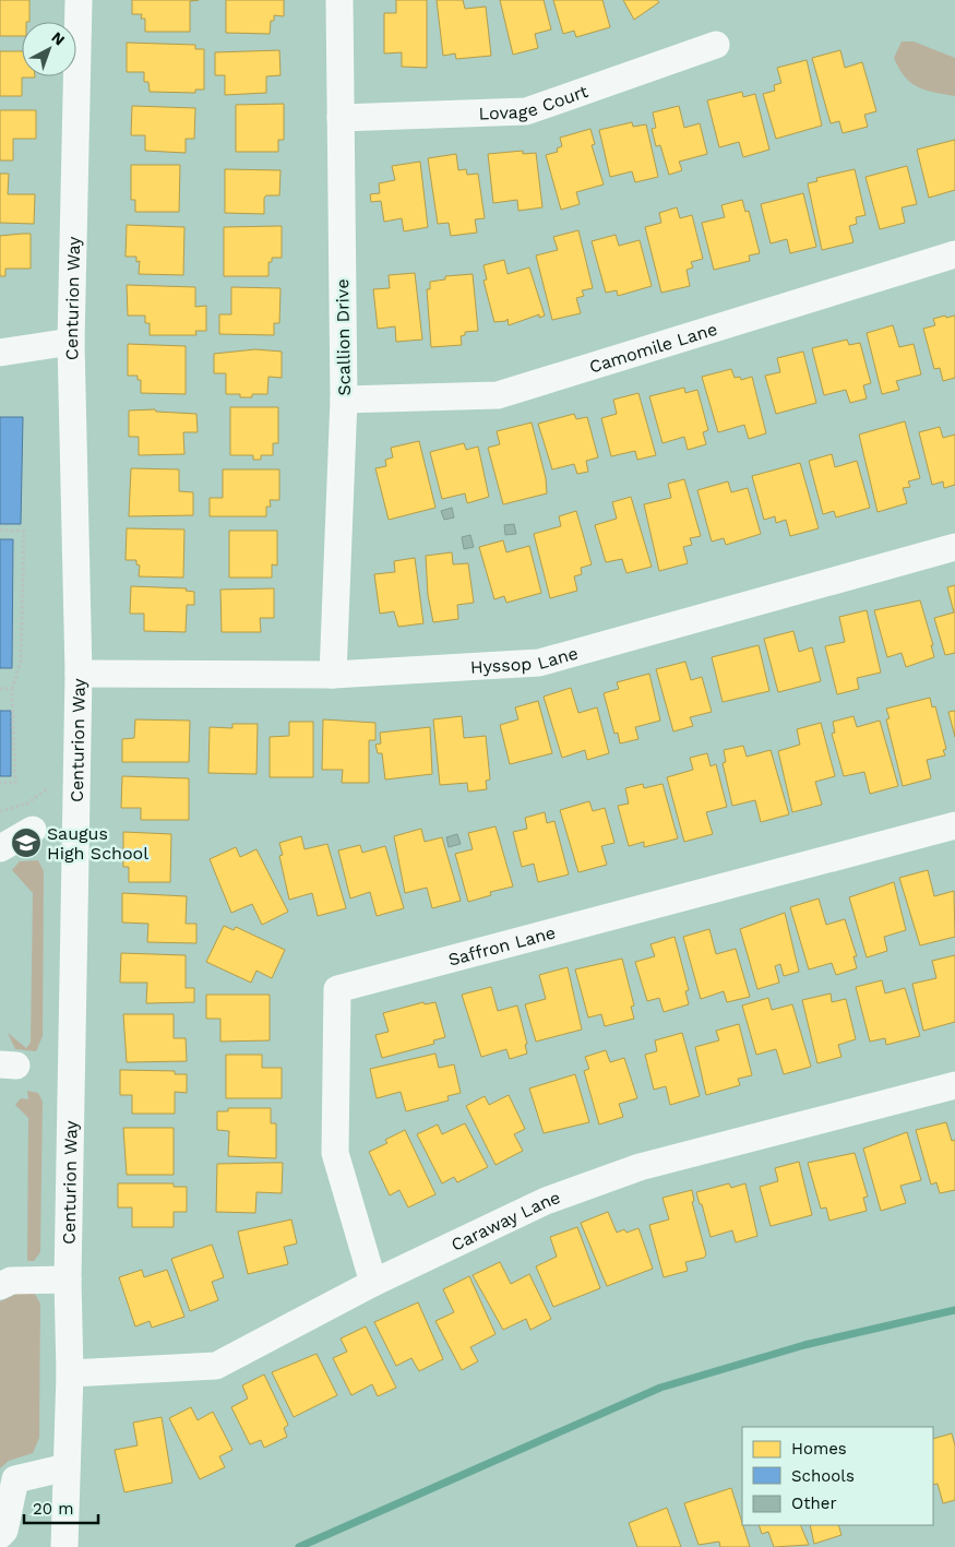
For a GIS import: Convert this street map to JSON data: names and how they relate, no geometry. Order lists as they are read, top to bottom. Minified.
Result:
{"streets":{"street":["Lovage Court","Centurion Way","Scallion Drive","Camomile Lane","Hyssop Lane","Saffron Lane","Caraway Lane"]},"crossings":[["Lovage Court","Scallion Drive"],["Centurion Way","Hyssop Lane"],["Centurion Way","Caraway Lane"],["Scallion Drive","Camomile Lane"],["Scallion Drive","Hyssop Lane"],["Saffron Lane","Caraway Lane"]],"places":{"school or university":["Saugus High School"]},"legend":["Homes","Schools","Other"],"scale_bar":"20 m","north":"top right"}
